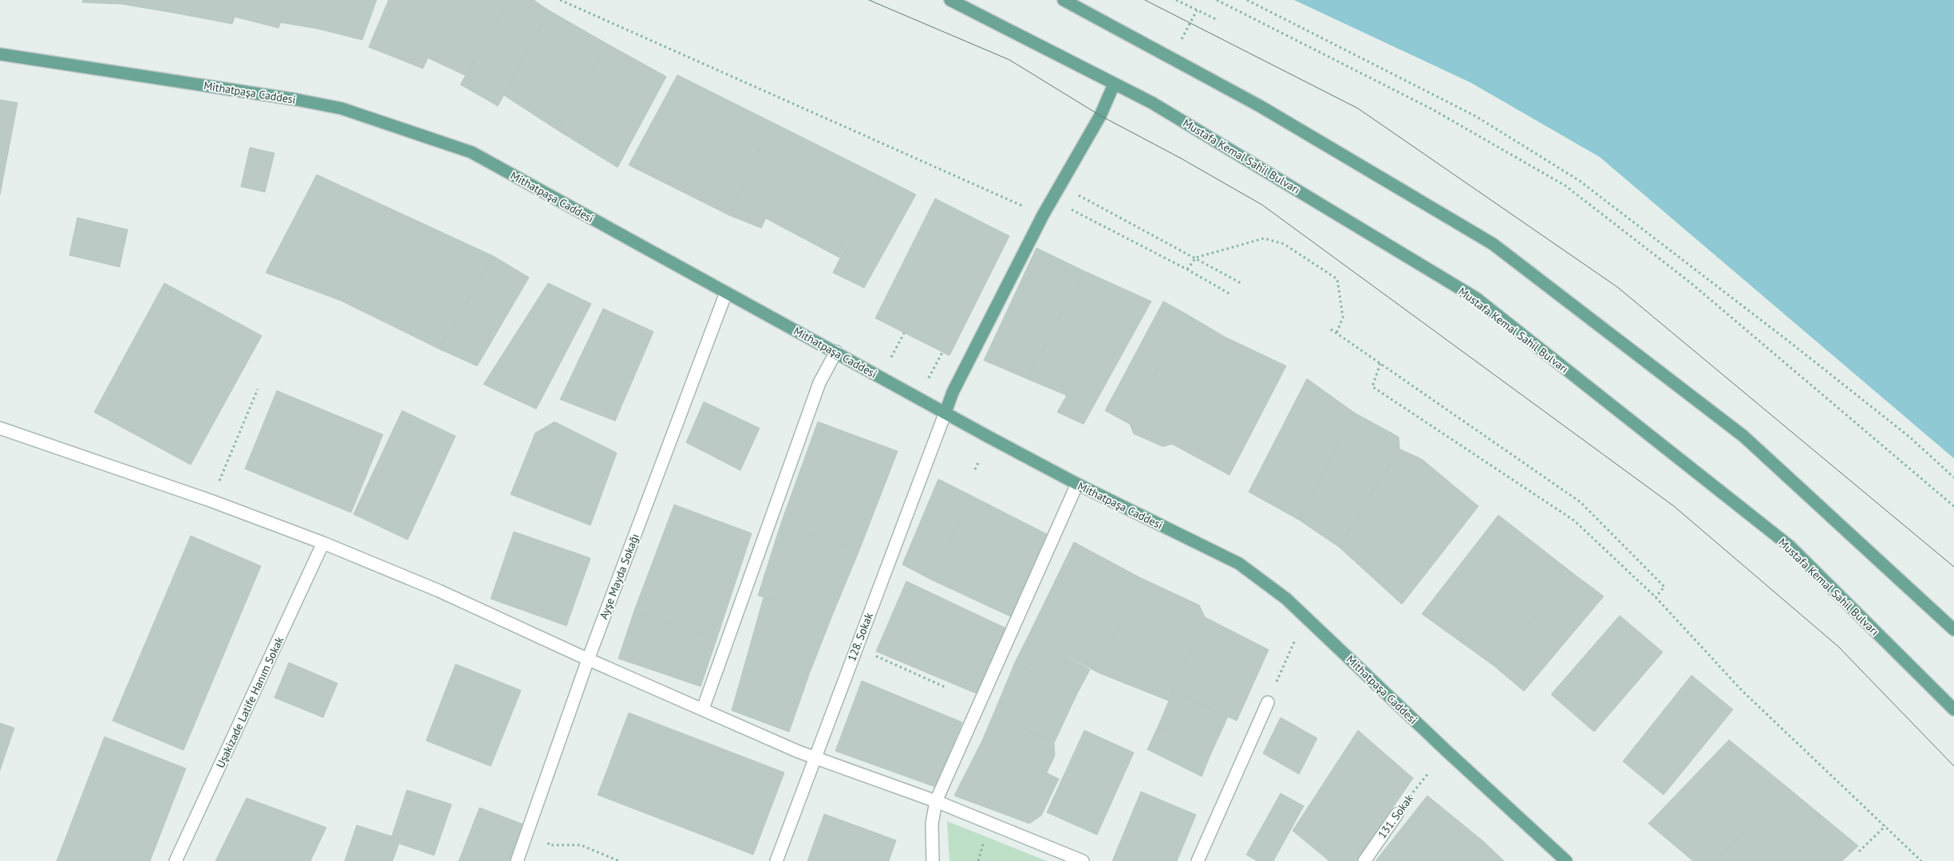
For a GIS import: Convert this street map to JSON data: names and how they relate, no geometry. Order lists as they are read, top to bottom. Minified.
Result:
{"streets":{"main road":["Mithatpaşa Caddesi","Mustafa Kemal Sahil Bulvarı"],"street":["Ayşe Mayda Sokağı","128. Sokak","Uşakizade Latife Hanım Sokak","131. Sokak"]},"crossings":[["Mithatpaşa Caddesi","Ayşe Mayda Sokağı"],["Mithatpaşa Caddesi","128. Sokak"]]}
